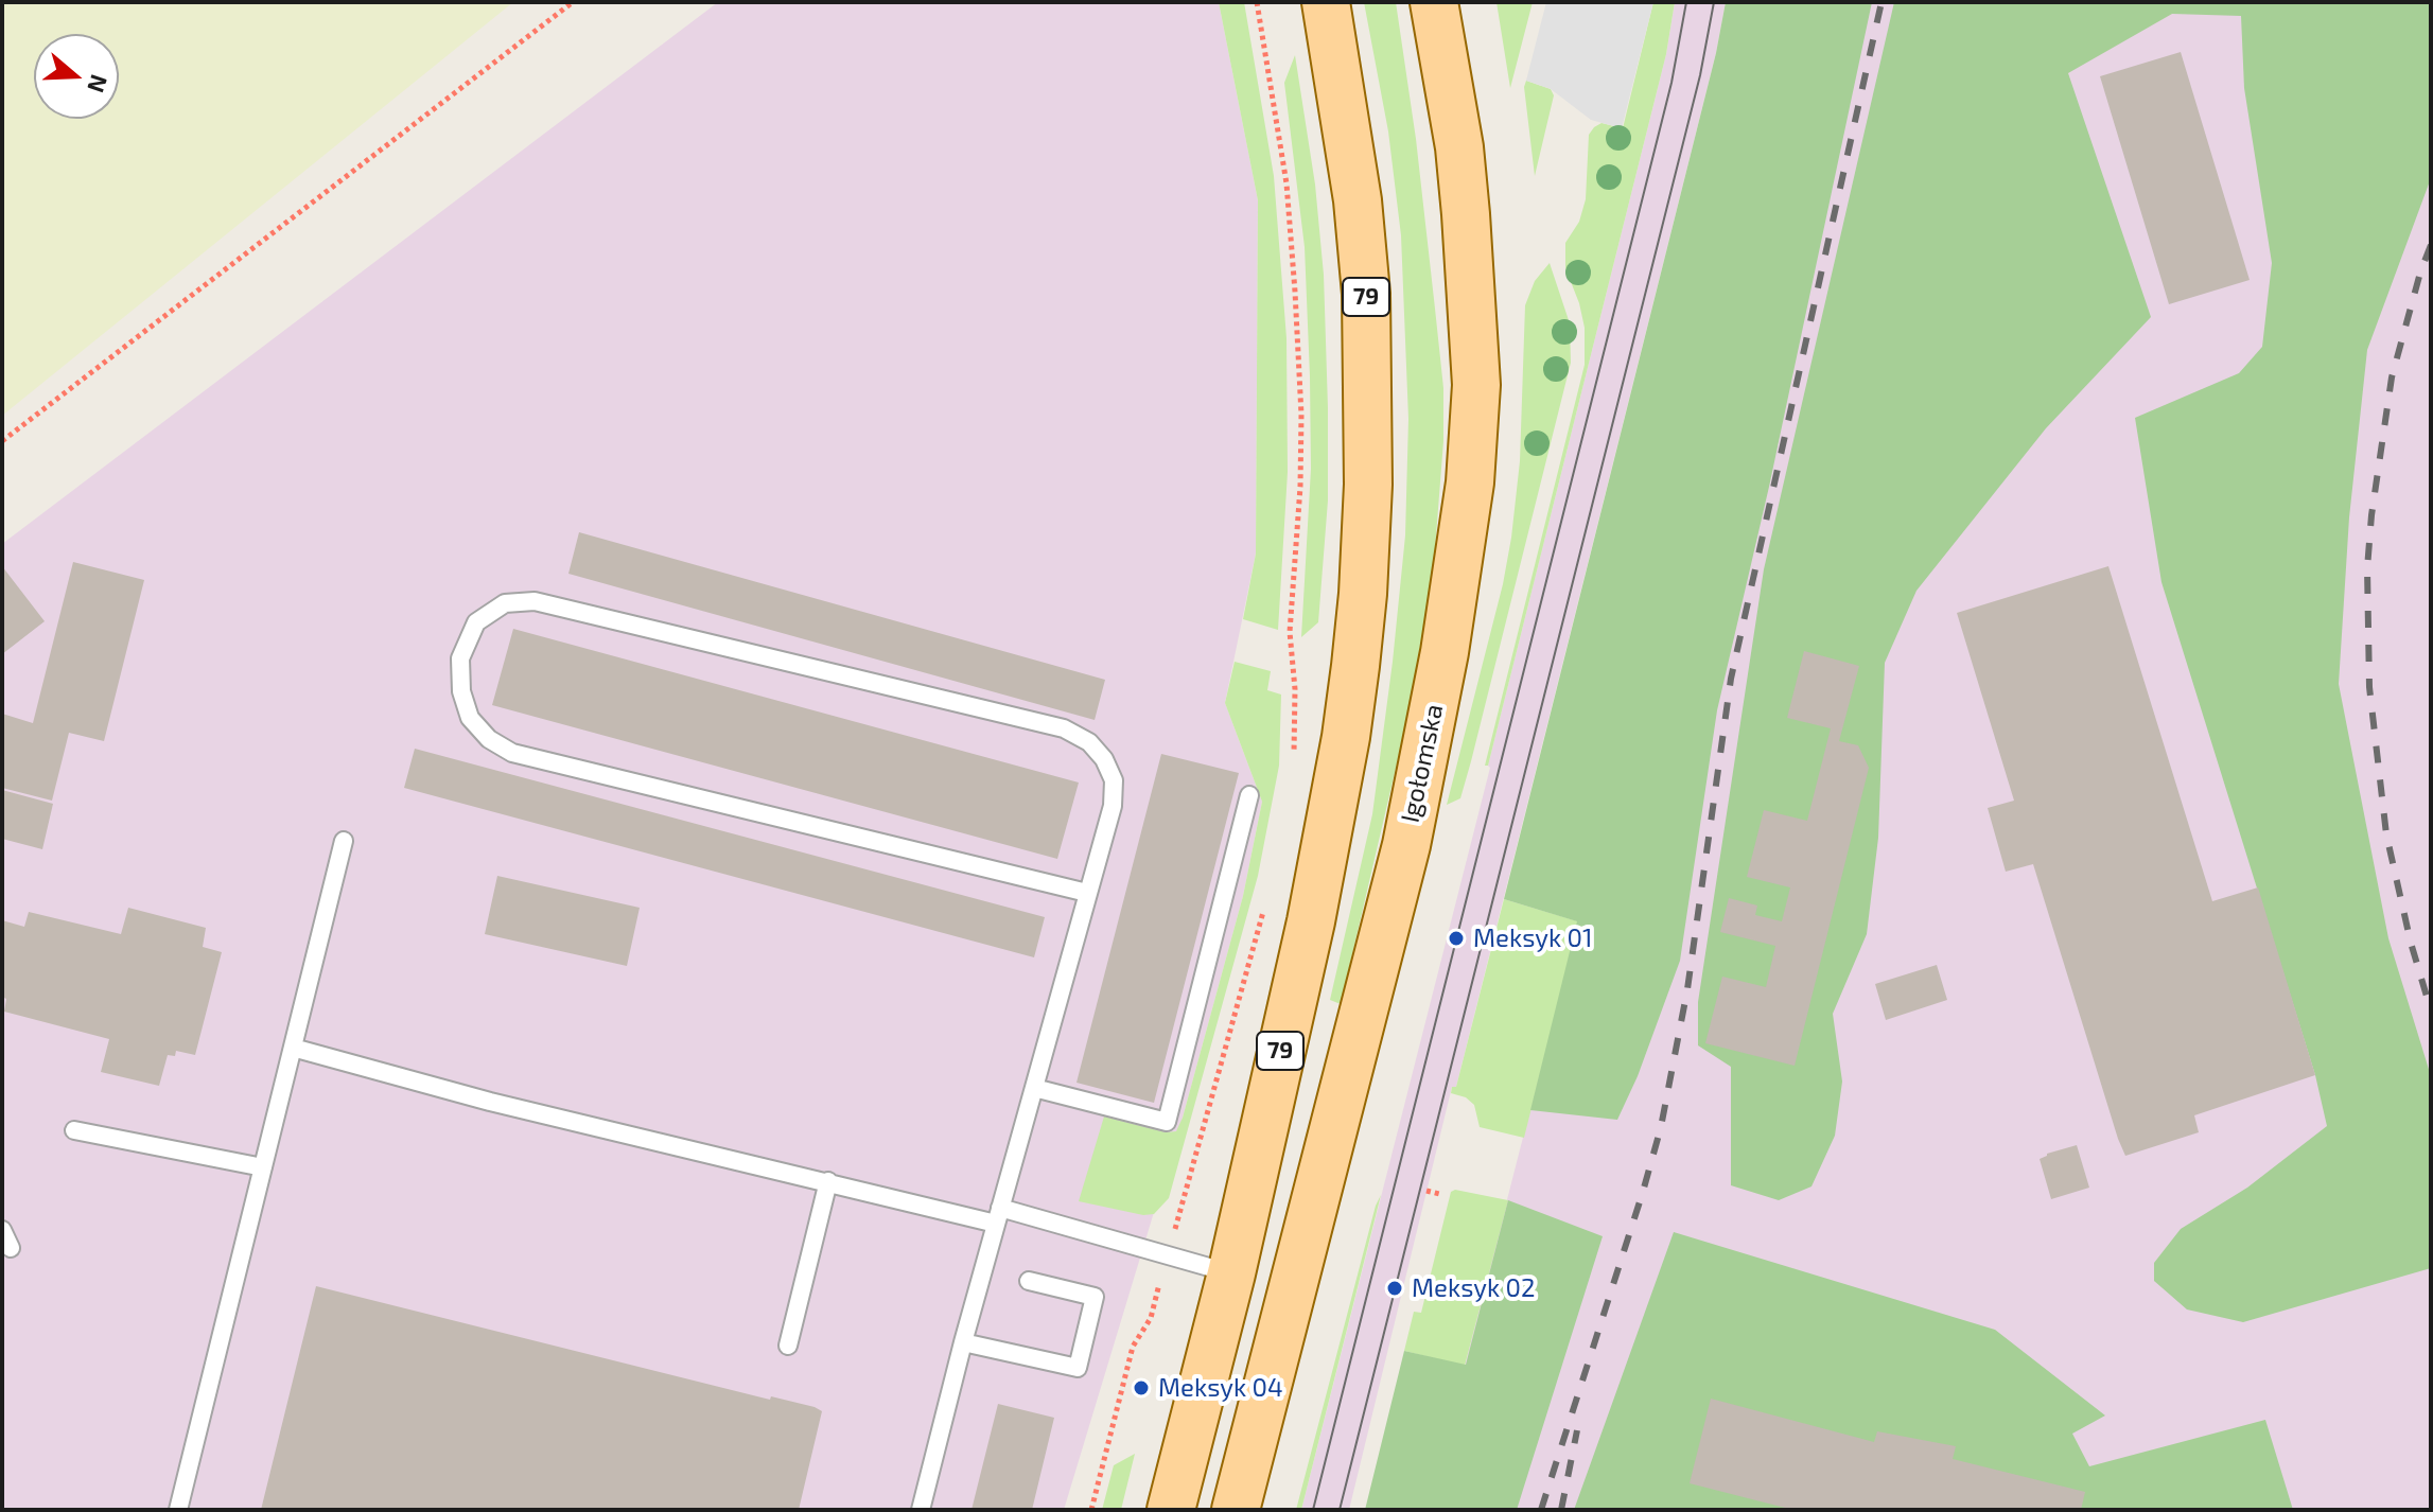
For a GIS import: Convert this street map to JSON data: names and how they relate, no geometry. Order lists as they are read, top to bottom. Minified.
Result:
{"streets":{"main road":["79","Igołomska"]},"places":["Meksyk 01","Meksyk 02","Meksyk 04"],"north":"right"}
